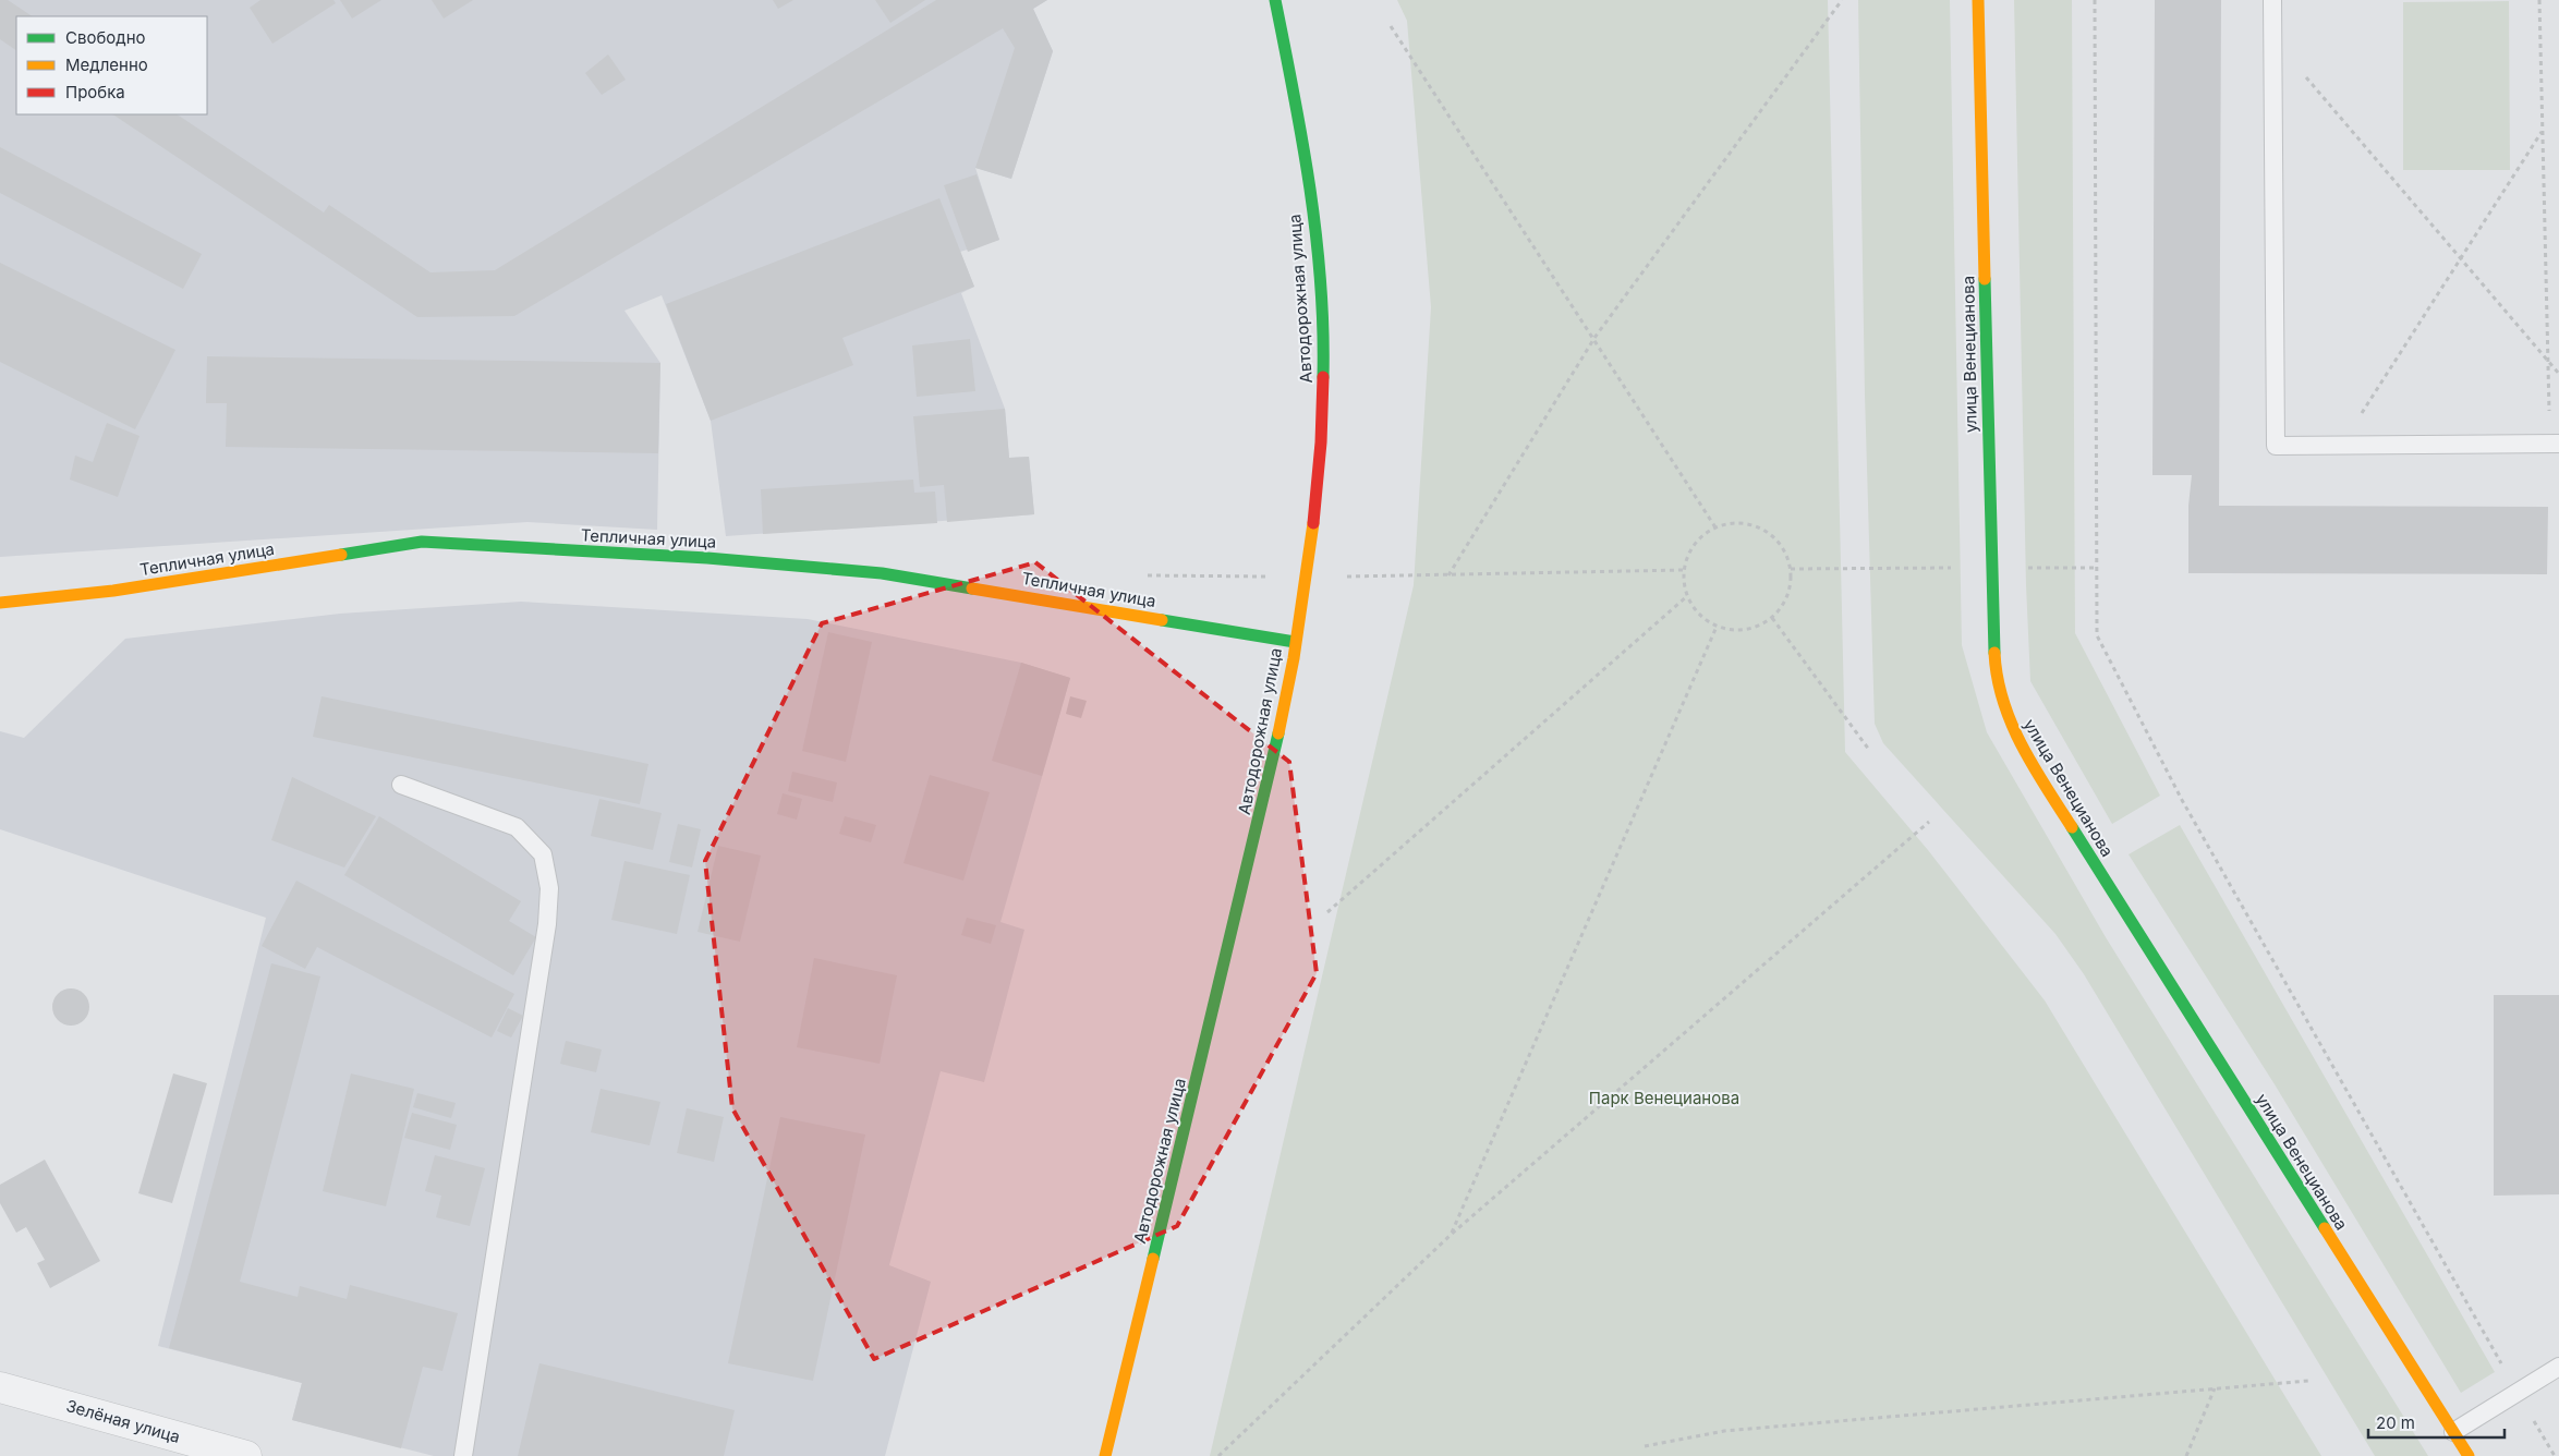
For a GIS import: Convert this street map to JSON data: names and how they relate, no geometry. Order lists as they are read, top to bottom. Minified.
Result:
{"streets":{"street":["Автодорожная улица","улица Венецианова","Тепличная улица","Зелёная улица"]},"crossings":[["Автодорожная улица","Тепличная улица"]],"parks":["Парк Венецианова"],"legend":["Свободно","Медленно","Пробка"],"scale_bar":"20 m"}
